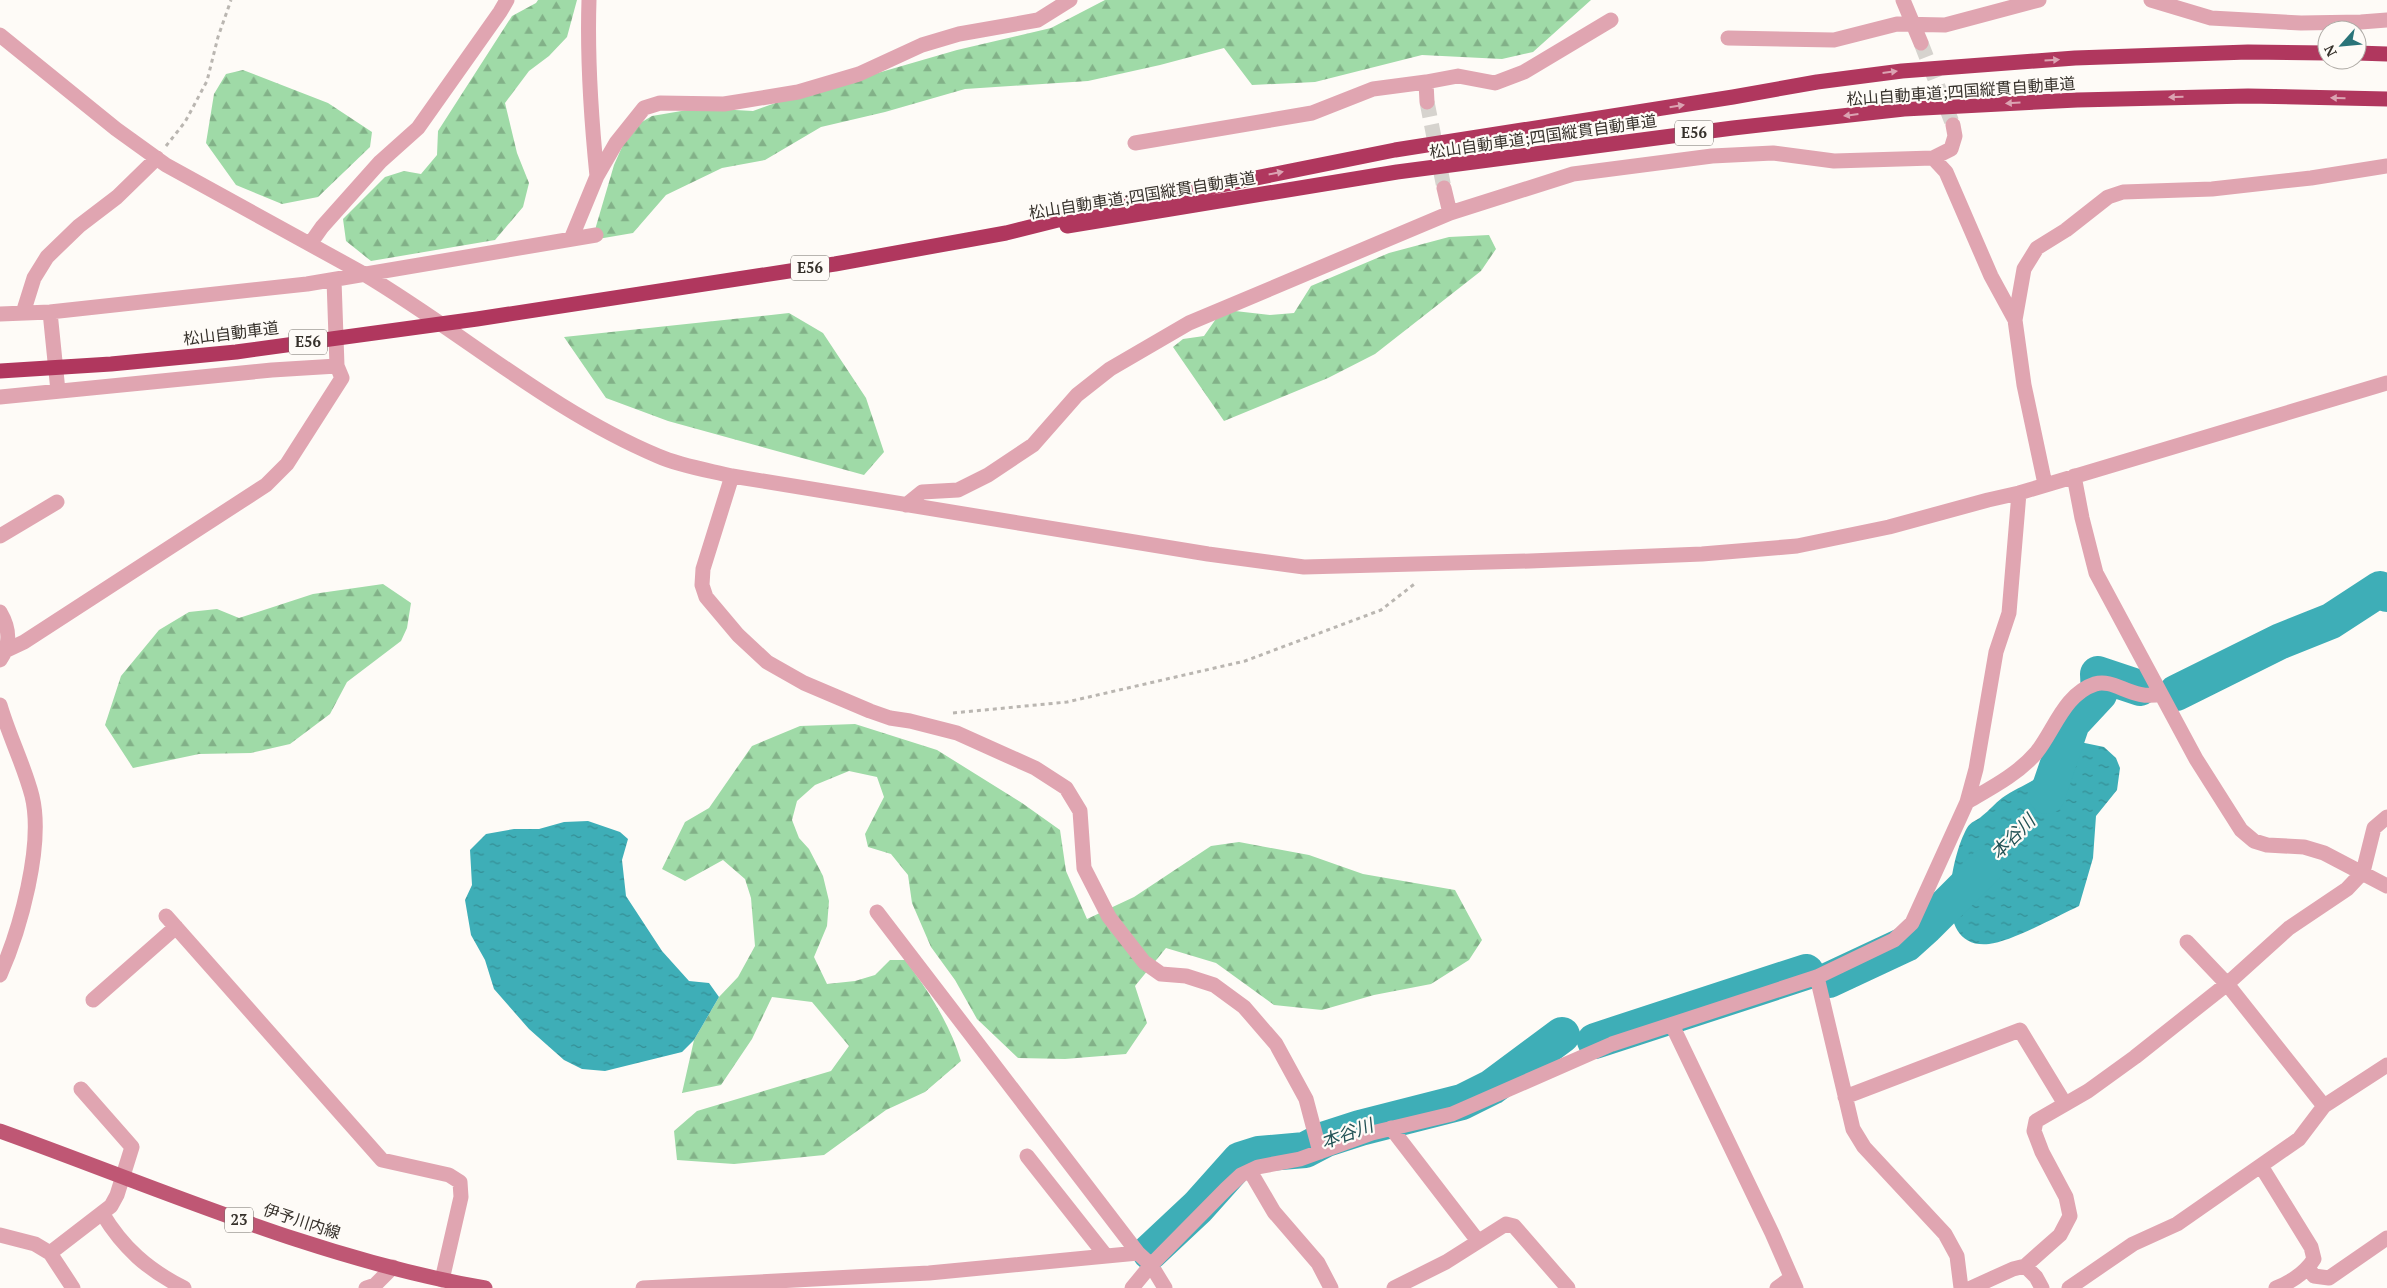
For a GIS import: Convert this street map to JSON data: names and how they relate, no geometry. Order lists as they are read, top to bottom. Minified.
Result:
{"streets":{"highway":["松山自動車道;四国縦貫自動車道","E56","松山自動車道"],"main road":["23","伊予川内線"]},"crossings":[["松山自動車道;四国縦貫自動車道","松山自動車道"]],"water":["本谷川"],"north":"bottom left"}
